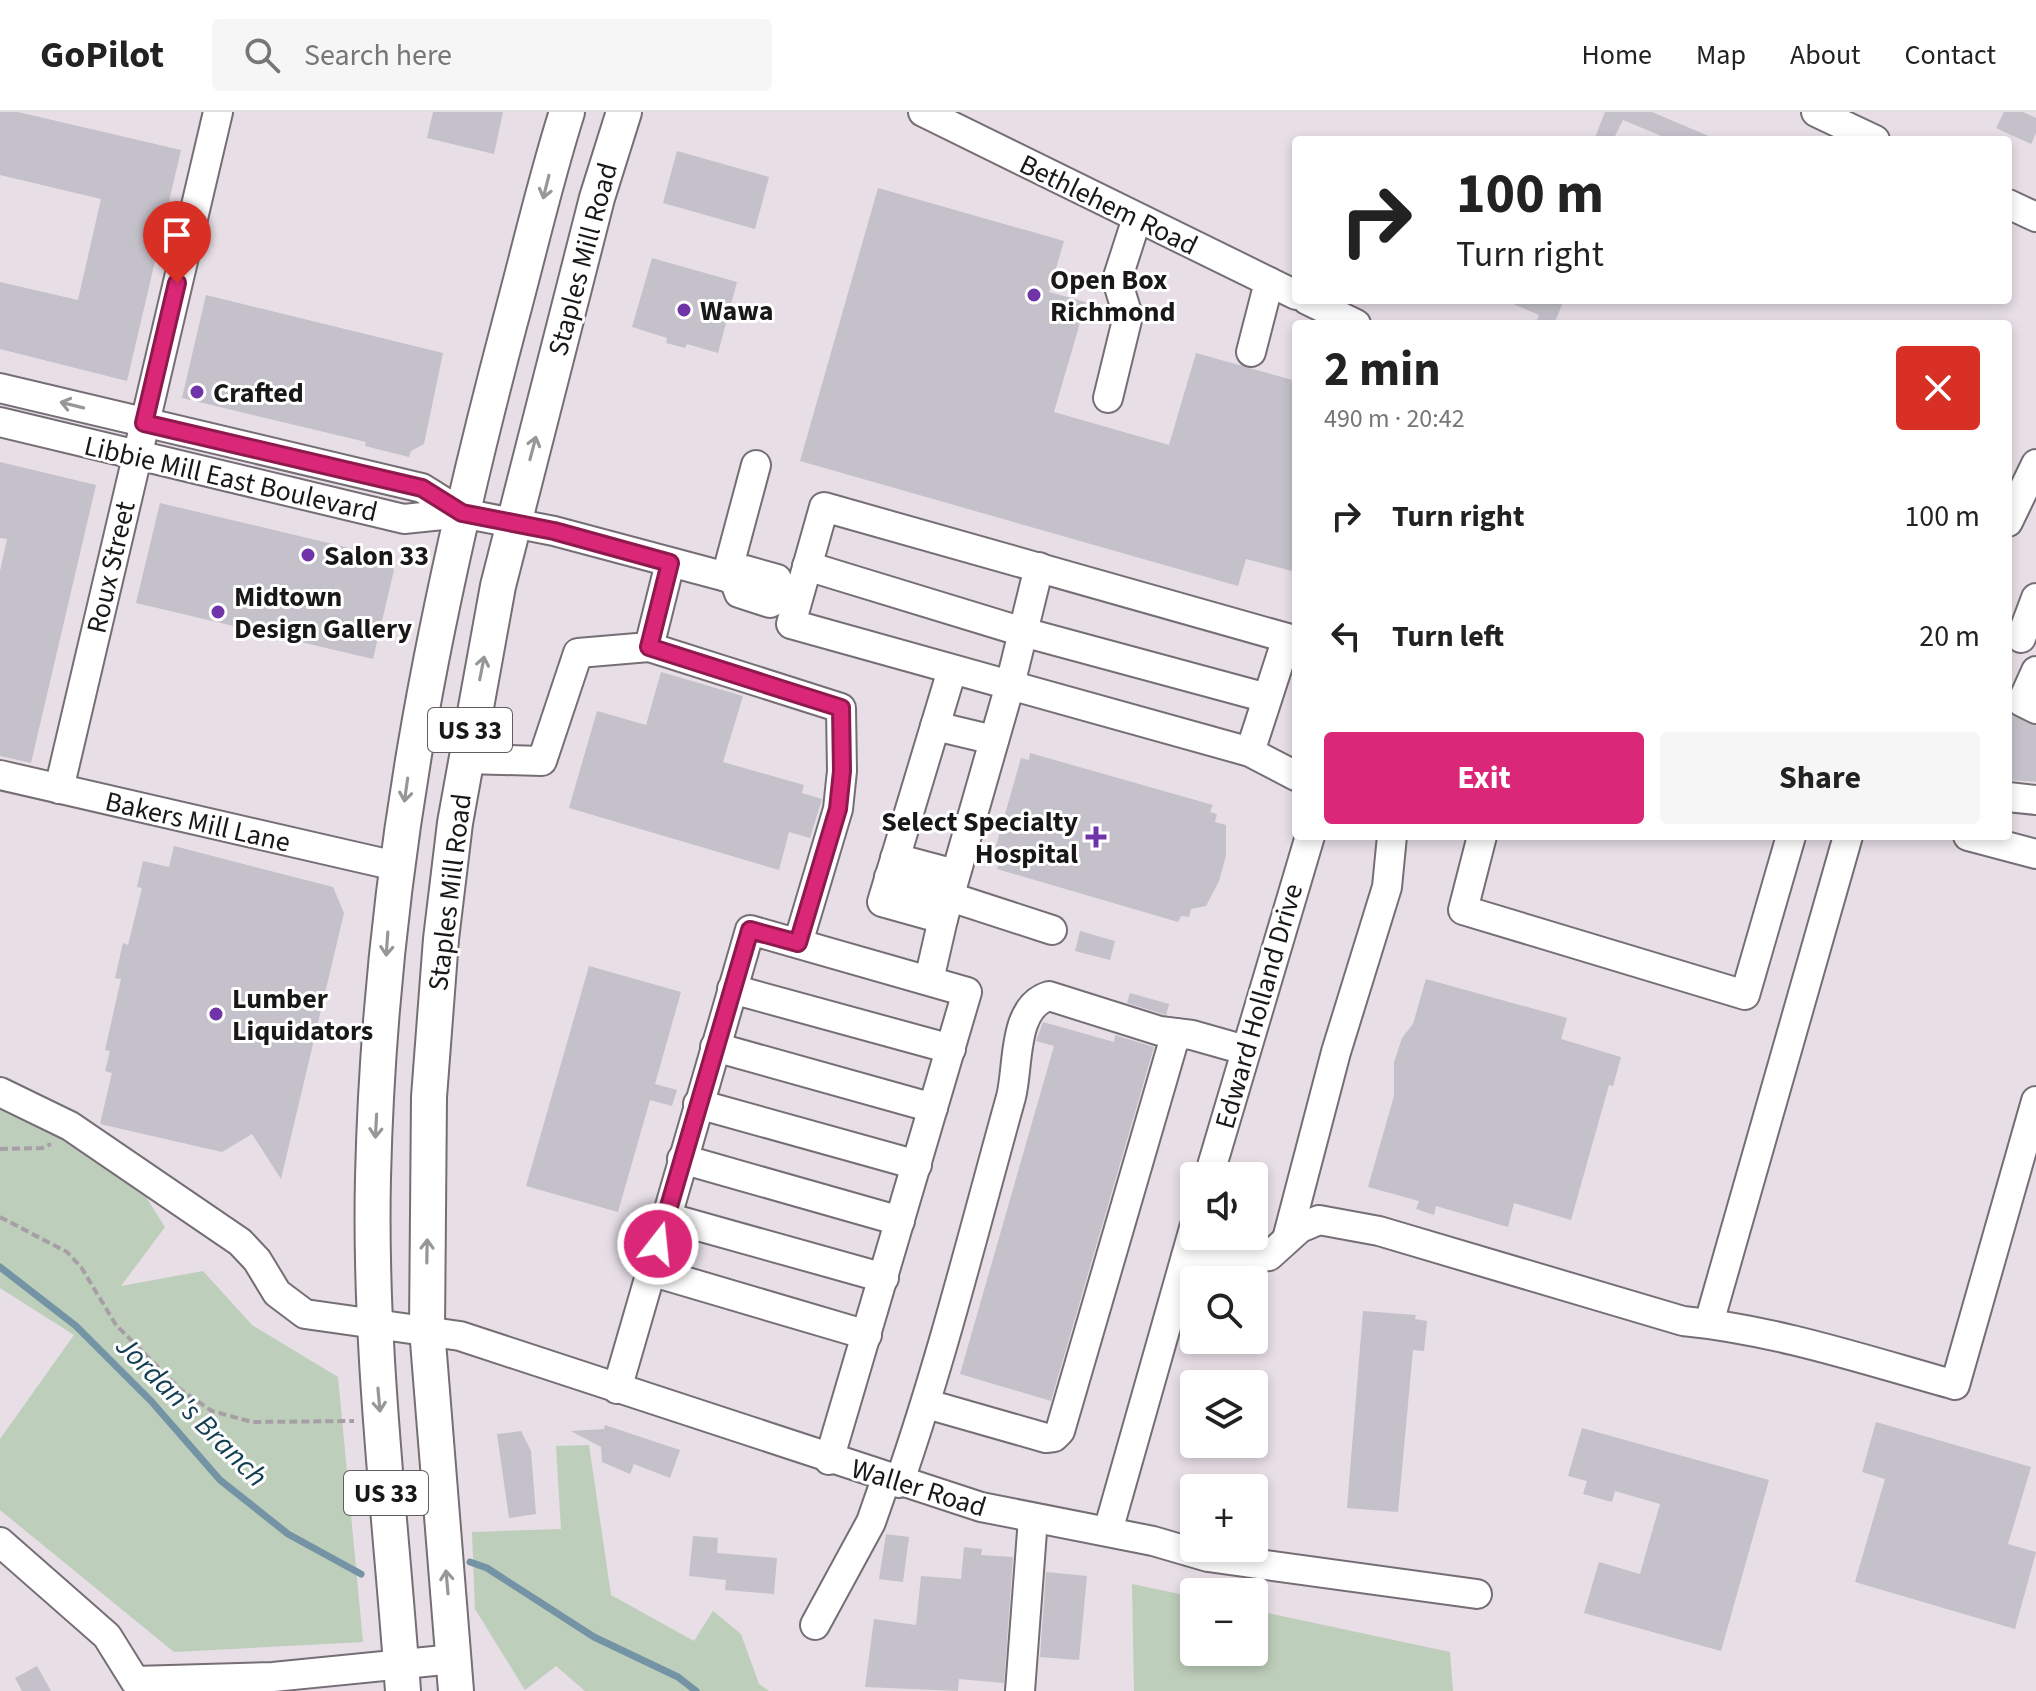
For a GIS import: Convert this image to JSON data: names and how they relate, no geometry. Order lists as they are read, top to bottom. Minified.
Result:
{"streets":{"main road":["Staples Mill Road","US 33"],"street":["Bethlehem Road","Libbie Mill East Boulevard","Roux Street","Bakers Mill Lane","Edward Holland Drive","Waller Road"]},"crossings":[["Staples Mill Road","Libbie Mill East Boulevard"],["Staples Mill Road","Bakers Mill Lane"],["Staples Mill Road","Waller Road"],["Libbie Mill East Boulevard","Roux Street"],["Roux Street","Bakers Mill Lane"]],"water":["Jordan's Branch"],"places":{"other":["Open Box Richmond","Wawa","Crafted","Salon 33","Midtown Design Gallery","Lumber Liquidators"],"health":["Select Specialty Hospital"]},"page":{"header":"GoPilot","search":"Search here","nav":["Home","Map","About","Contact"],"turn":["100 m","Turn right"],"heading":["2 min","490 m · 20:42"],"list":[{"name":"Turn right","value":"100 m"},{"name":"Turn left","value":"20 m"}],"buttons":["Exit","Share"],"map_buttons":["+","−"]}}
